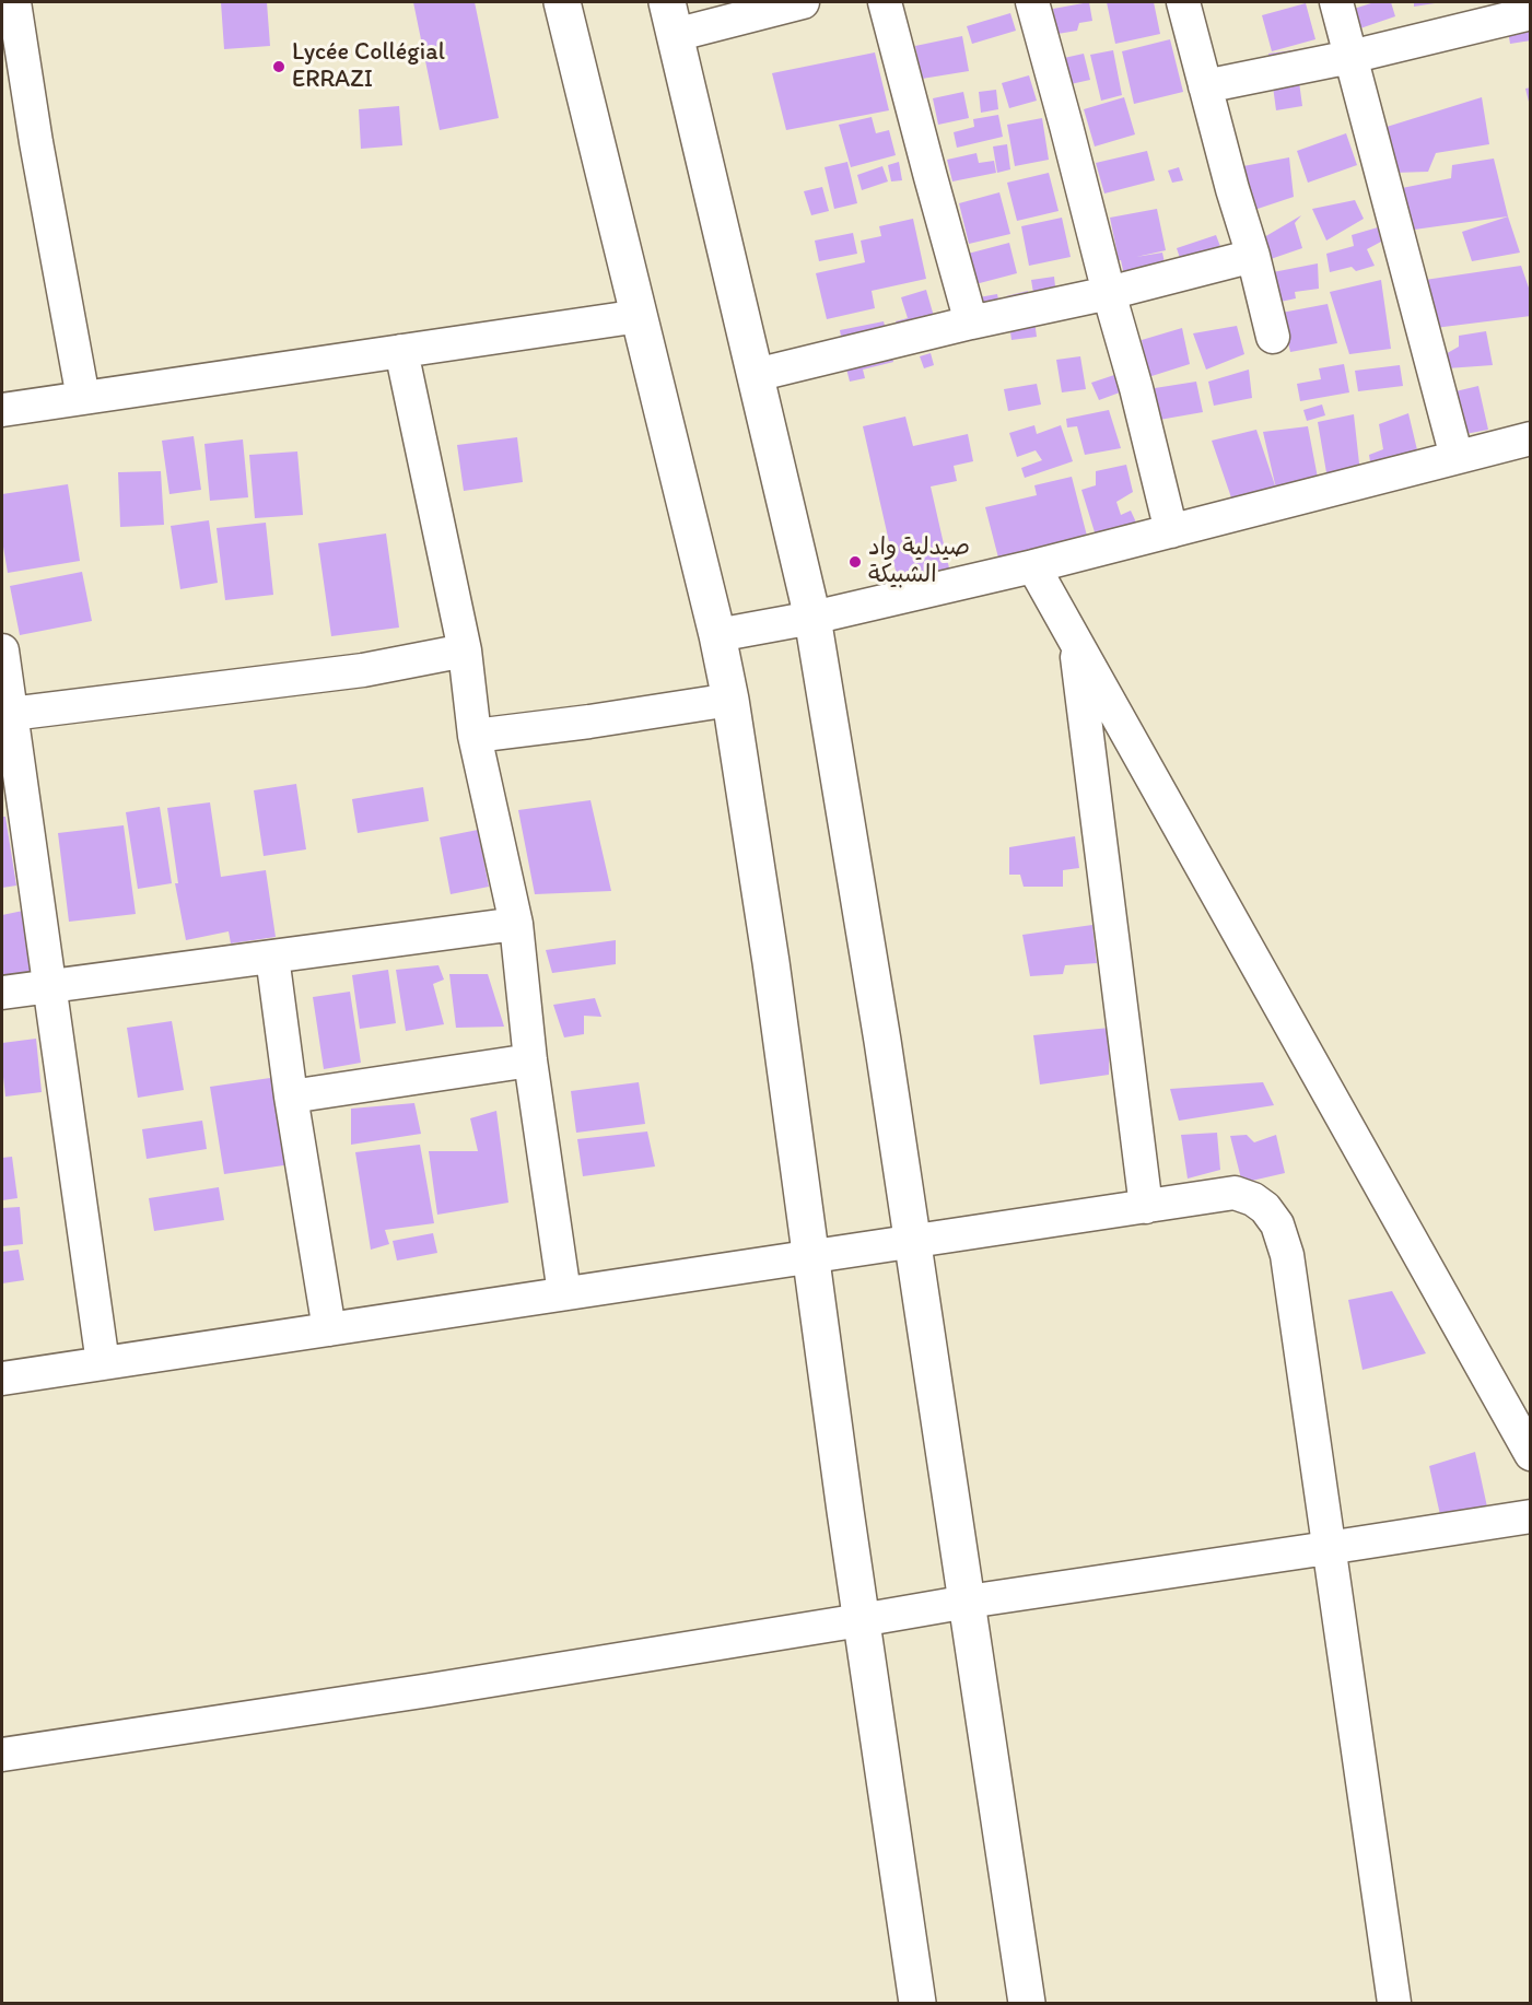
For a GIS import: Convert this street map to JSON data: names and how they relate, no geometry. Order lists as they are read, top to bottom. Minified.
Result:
{"places":["Lycée Collégial ERRAZI","صيدلية واد الشبيكة"]}
